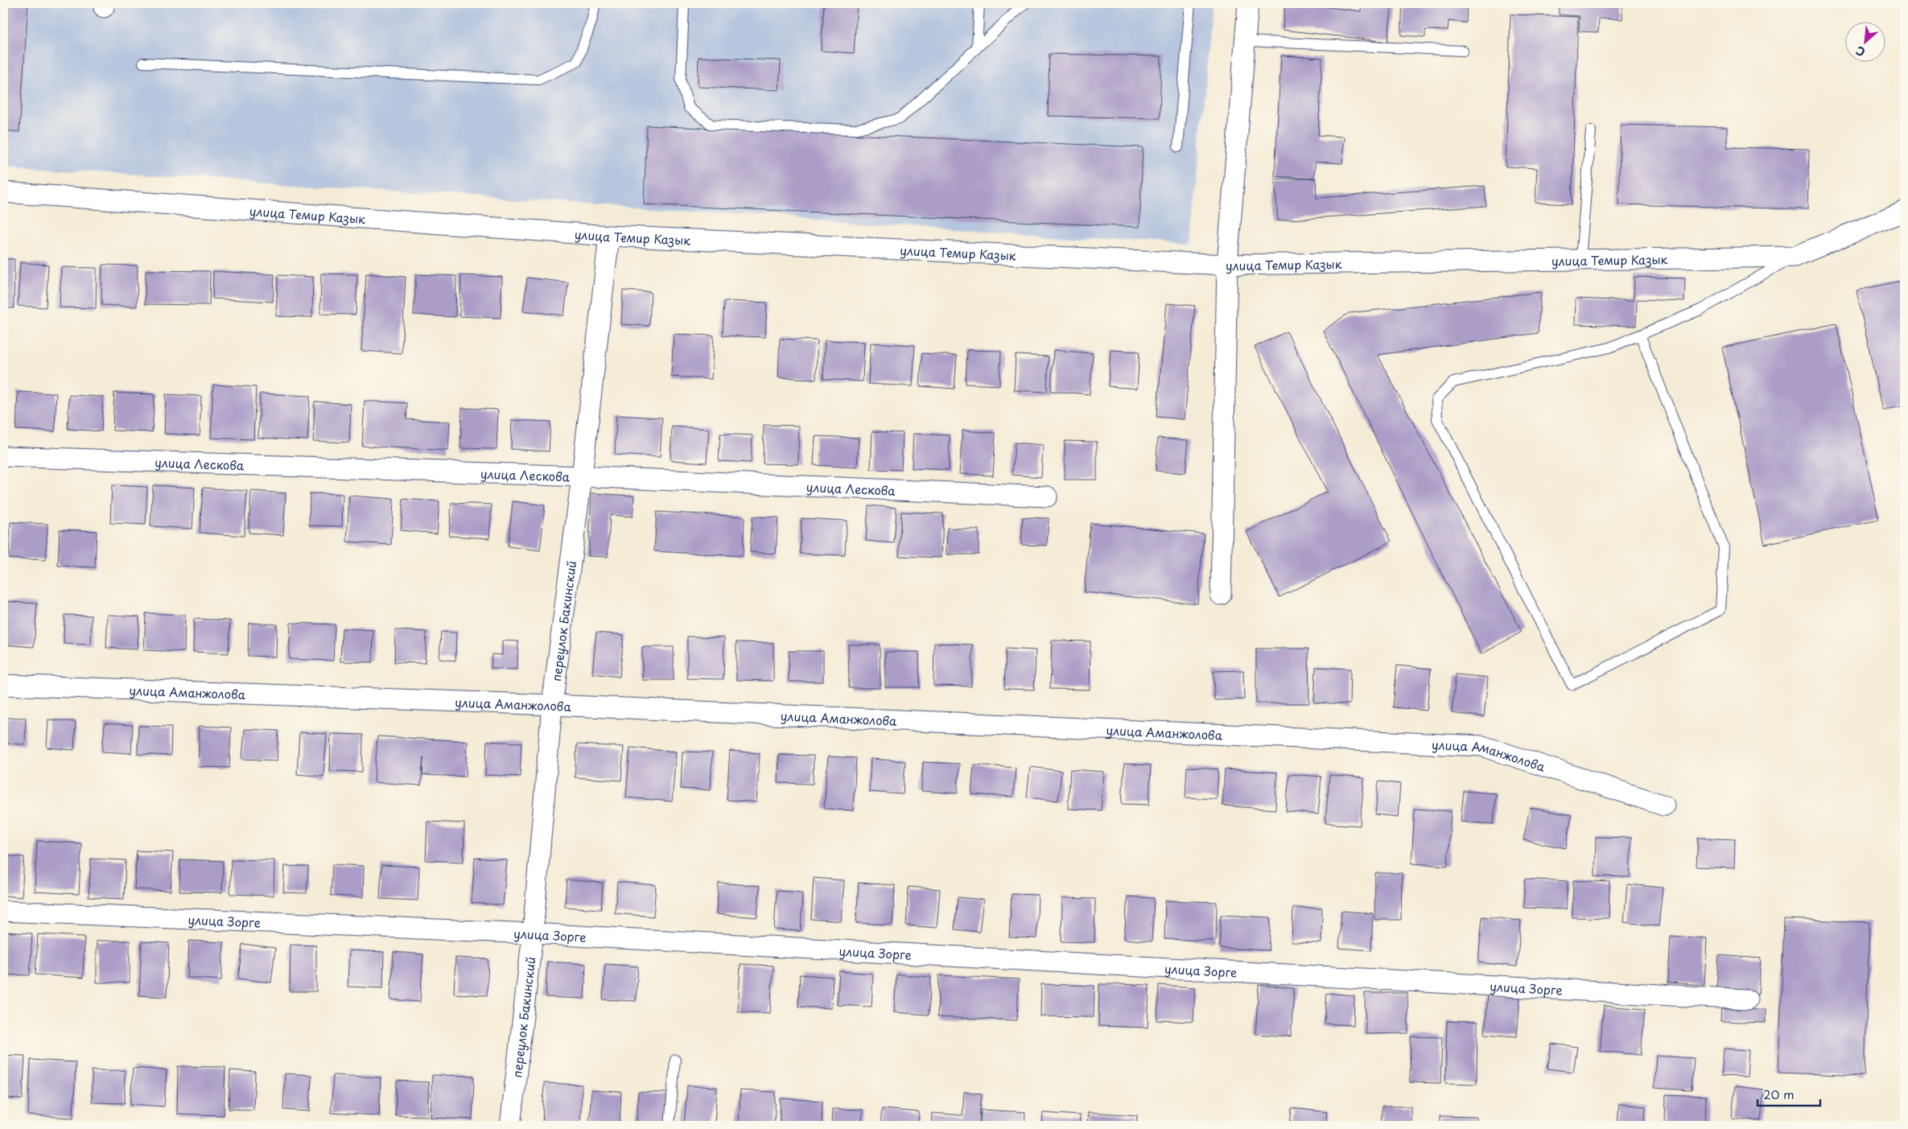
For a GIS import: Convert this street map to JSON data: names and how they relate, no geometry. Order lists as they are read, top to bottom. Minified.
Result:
{"streets":{"street":["улица Темир Казык","улица Лескова","переулок Бакинский","улица Аманжолова","улица Зорге"]},"crossings":[["улица Темир Казык","переулок Бакинский"],["улица Лескова","переулок Бакинский"],["переулок Бакинский","улица Аманжолова"],["переулок Бакинский","улица Зорге"]],"scale_bar":"20 m","north":"bottom left"}
